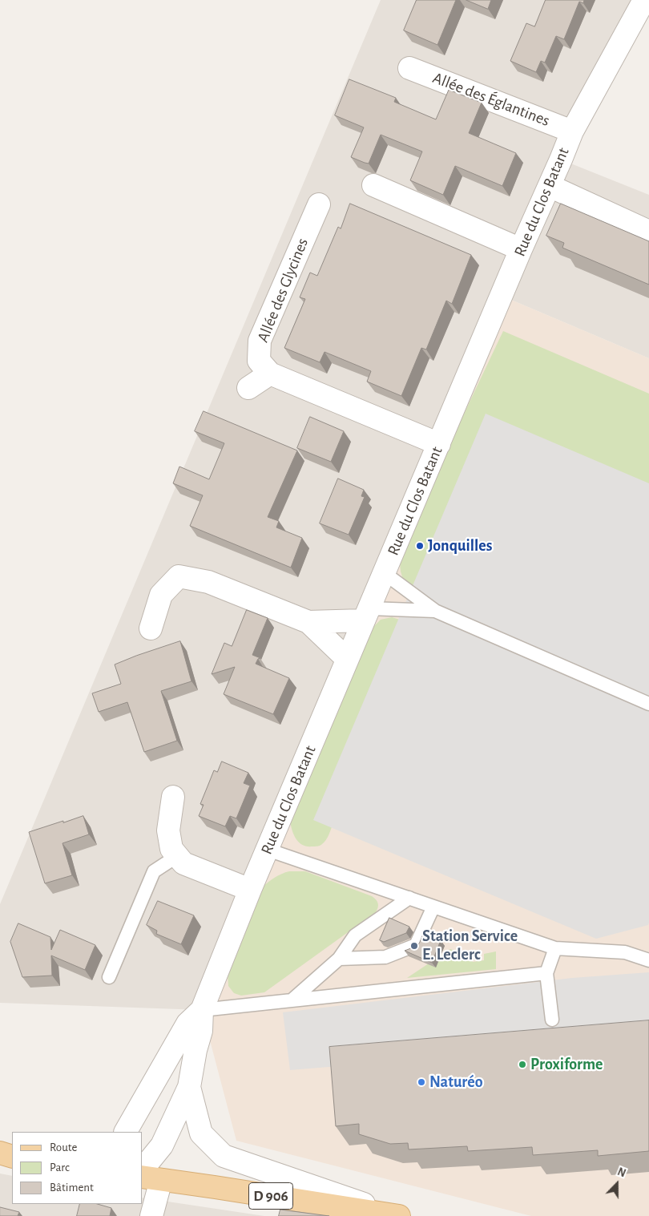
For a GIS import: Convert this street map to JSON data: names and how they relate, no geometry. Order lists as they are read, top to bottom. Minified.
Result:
{"streets":{"main road":["D 906"],"street":["Allée des Églantines","Rue du Clos Batant","Allée des Glycines"]},"crossings":[["Allée des Églantines","Rue du Clos Batant"],["Rue du Clos Batant","Allée des Glycines"],["Rue du Clos Batant","D 906"]],"places":["Jonquilles","Station Service E. Leclerc","Proxiforme","Naturéo"],"legend":["Route","Parc","Bâtiment"],"north":"top"}
